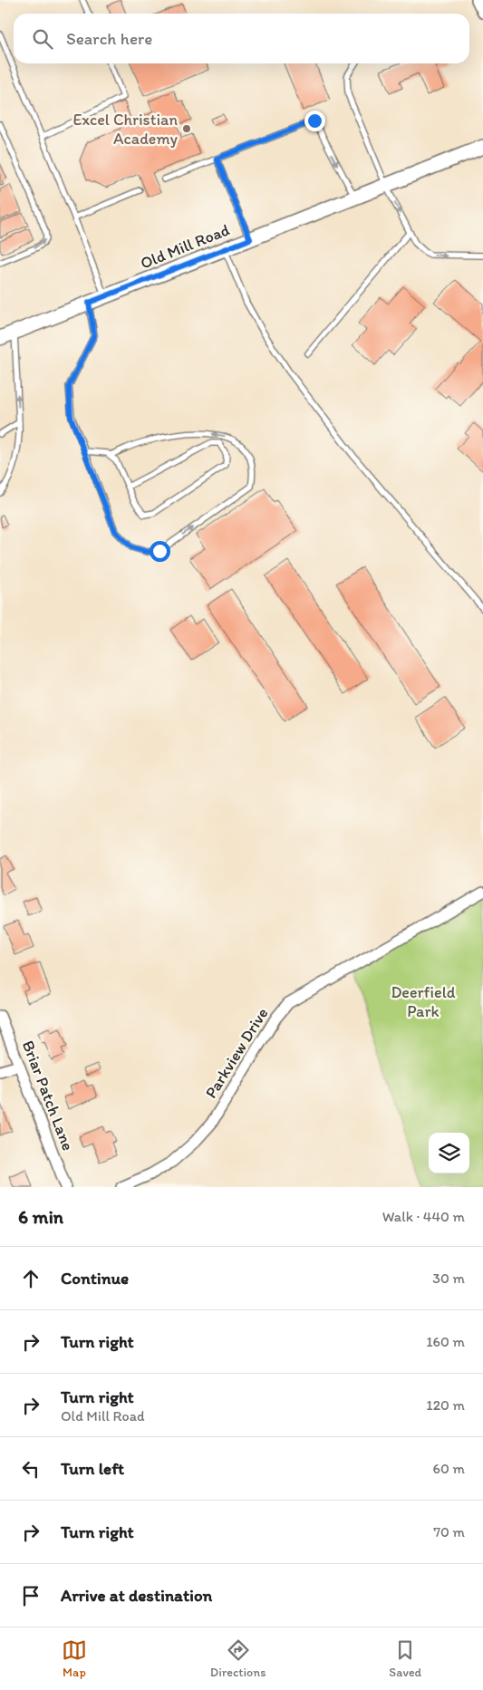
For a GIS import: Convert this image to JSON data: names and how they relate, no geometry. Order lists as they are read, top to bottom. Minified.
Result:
{"streets":{"street":["Old Mill Road","Parkview Drive","Briar Patch Lane"]},"parks":["Deerfield Park"],"places":["Excel Christian Academy"],"page":{"search":"Search here","heading":["6 min","Walk · 440 m"],"list":[["Continue","30 m"],["Turn right","160 m"],["Turn right","Old Mill Road","120 m"],["Turn left","60 m"],["Turn right","70 m"],"Arrive at destination"],"nav":["Map","Directions","Saved"]}}
